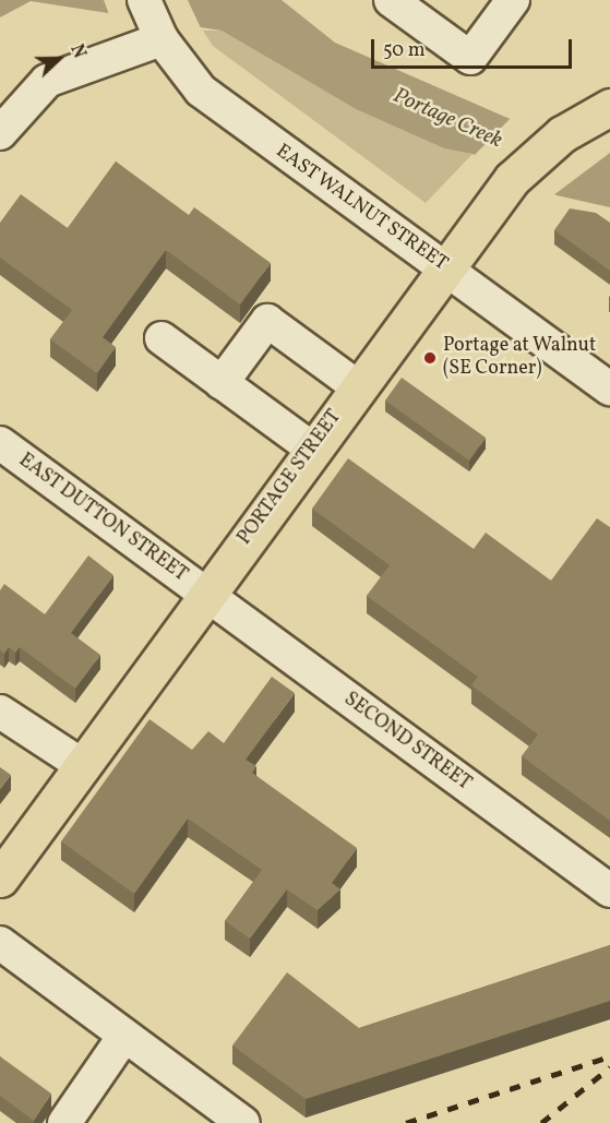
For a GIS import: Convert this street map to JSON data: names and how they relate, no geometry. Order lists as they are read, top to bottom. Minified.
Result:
{"streets":{"main road":["PORTAGE STREET"],"street":["EAST WALNUT STREET","EAST DUTTON STREET","SECOND STREET"]},"crossings":[["EAST WALNUT STREET","PORTAGE STREET"],["PORTAGE STREET","EAST DUTTON STREET"],["PORTAGE STREET","SECOND STREET"],["EAST DUTTON STREET","SECOND STREET"]],"water":["Portage Creek"],"places":["Portage at Walnut (SE Corner)"],"scale_bar":"50 m","north":"right"}
